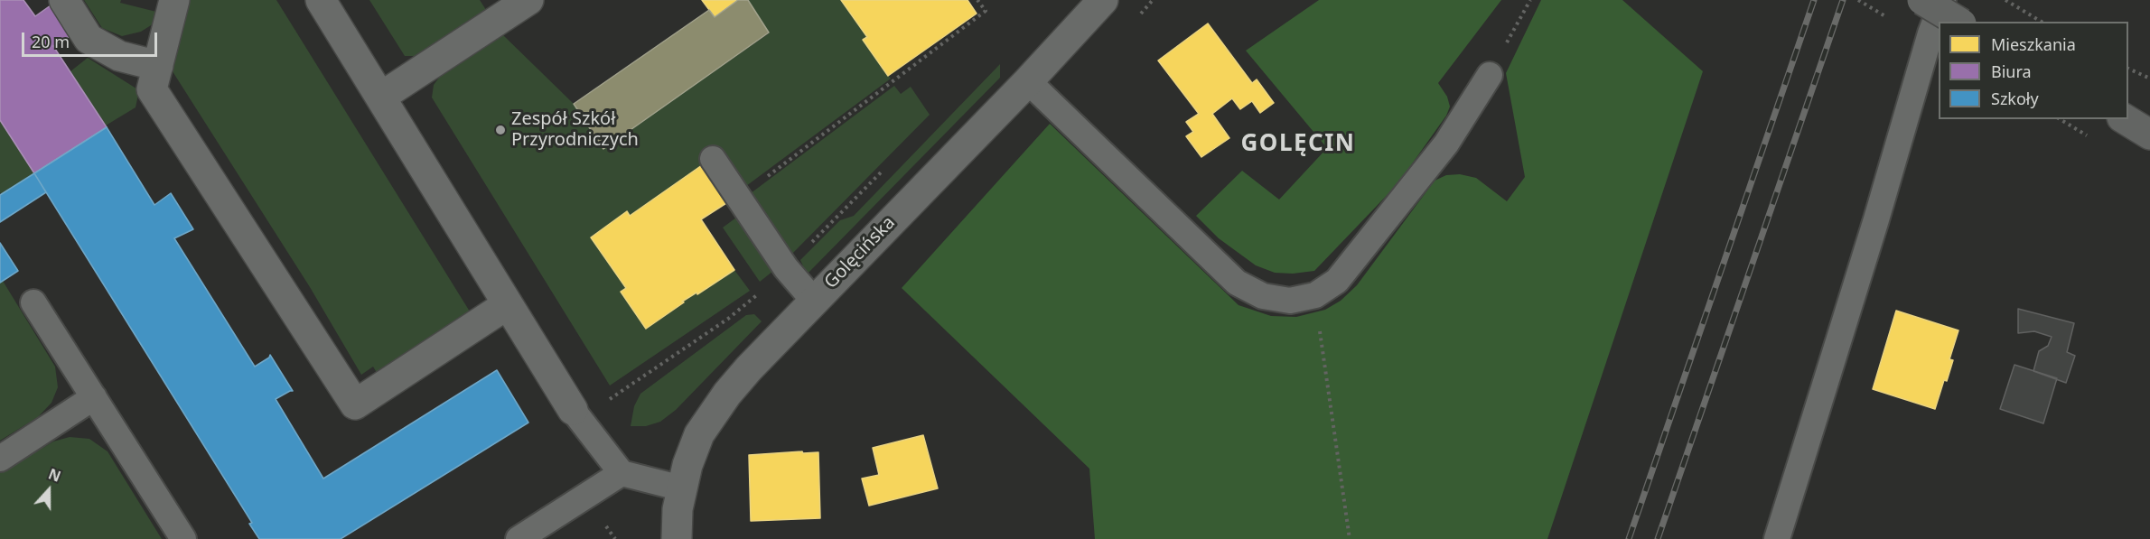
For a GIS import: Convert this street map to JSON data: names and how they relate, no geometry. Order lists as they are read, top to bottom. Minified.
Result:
{"streets":{"street":["Golęcińska"]},"districts":["GOLĘCIN"],"places":["Zespół Szkół Przyrodniczych"],"legend":["Mieszkania","Biura","Szkoły"],"scale_bar":"20 m","north":"top"}
